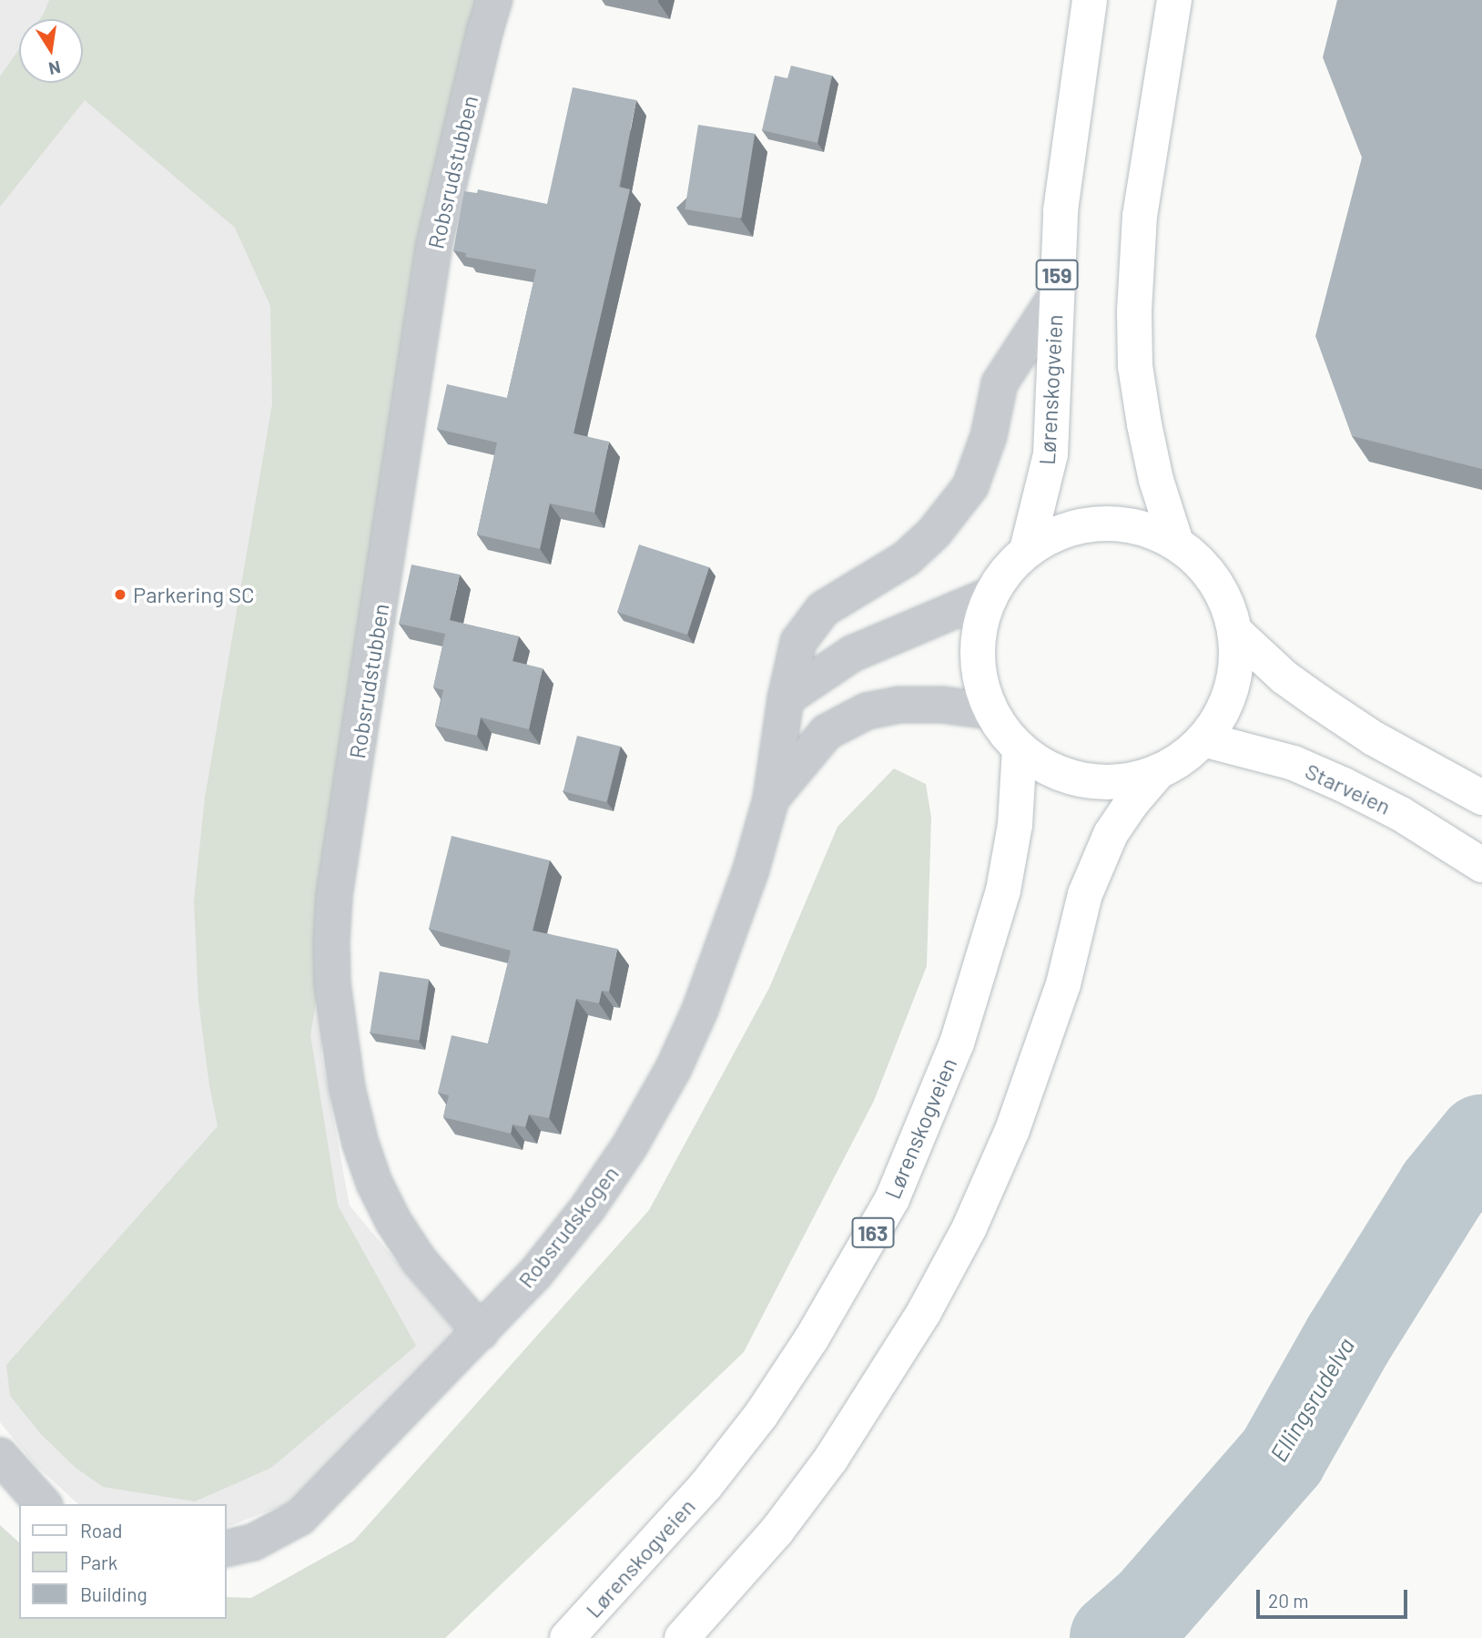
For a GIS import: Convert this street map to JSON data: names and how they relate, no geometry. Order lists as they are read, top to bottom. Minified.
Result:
{"streets":{"main road":["159","Lørenskogveien","Starveien","163"],"street":["Robsrudstubben","Robsrudskogen"]},"crossings":[["Robsrudstubben","Robsrudskogen"],["159","Lørenskogveien"],["159","Starveien"],["159","Robsrudskogen"],["Lørenskogveien","Robsrudskogen"]],"water":["Ellingsrudelva"],"places":["Parkering SC"],"legend":["Road","Park","Building"],"scale_bar":"20 m","north":"bottom"}
